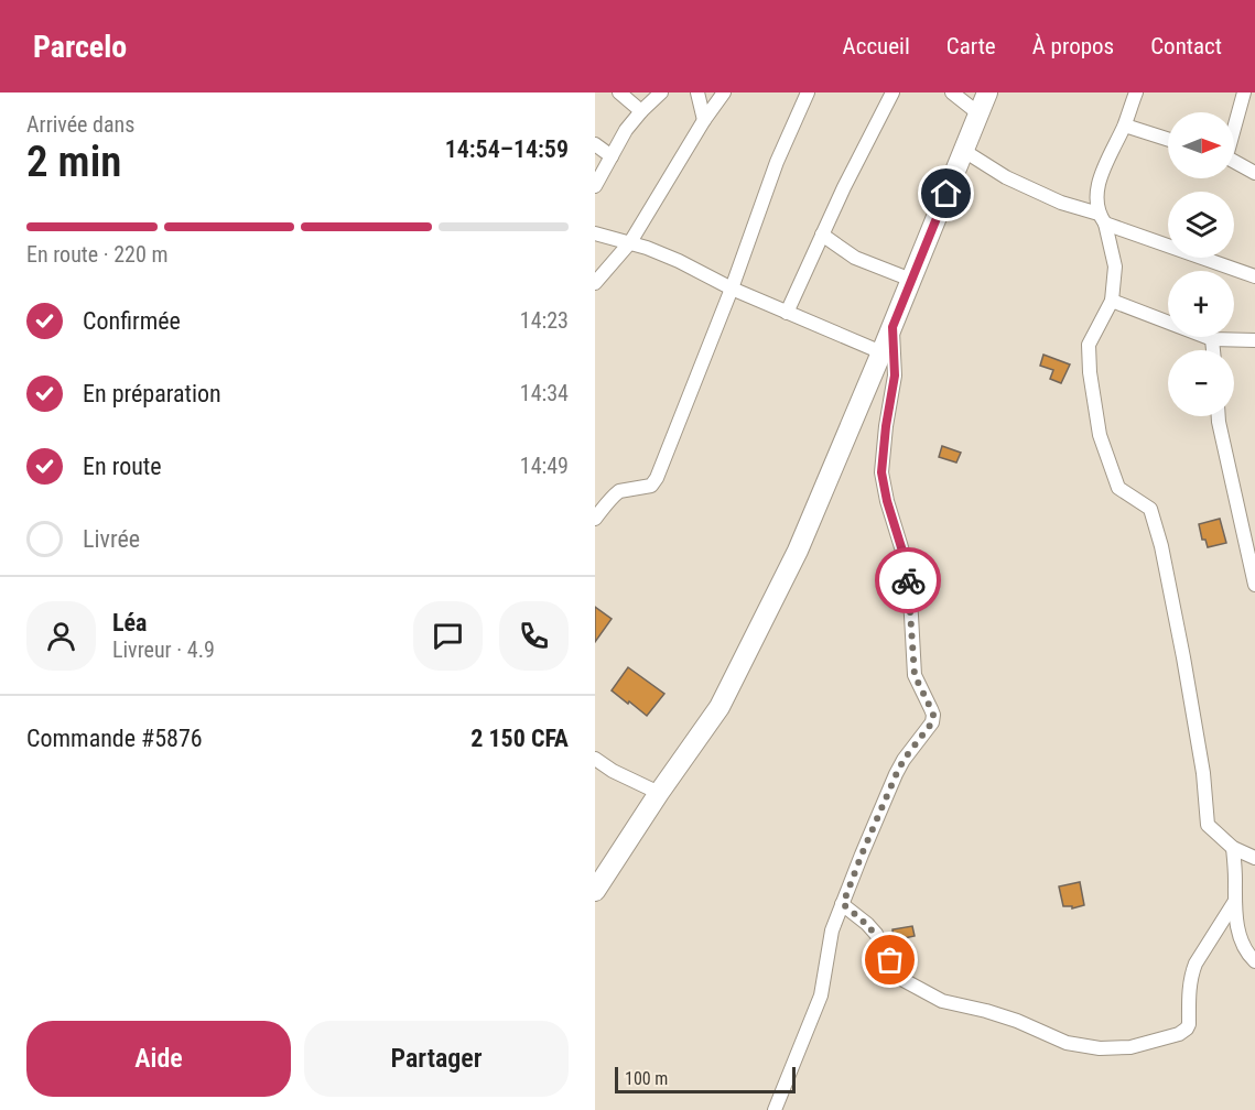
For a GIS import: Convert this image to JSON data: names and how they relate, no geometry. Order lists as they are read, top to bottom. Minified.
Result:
{"scale_bar":"100 m","north":"right","page":{"header":"Parcelo","nav":["Accueil","Carte","À propos","Contact"],"heading":["2 min","Arrivée dans","14:54–14:59"],"panel":["Léa","Livreur · 4.9","Commande #5876","2 150 CFA"],"map_buttons":["+","−"],"bar":"En route · 220 m","list":[["Confirmée","14:23"],["En préparation","14:34"],["En route","14:49"],"Livrée"],"buttons":["Aide","Partager"],"scale":"100 m"}}
